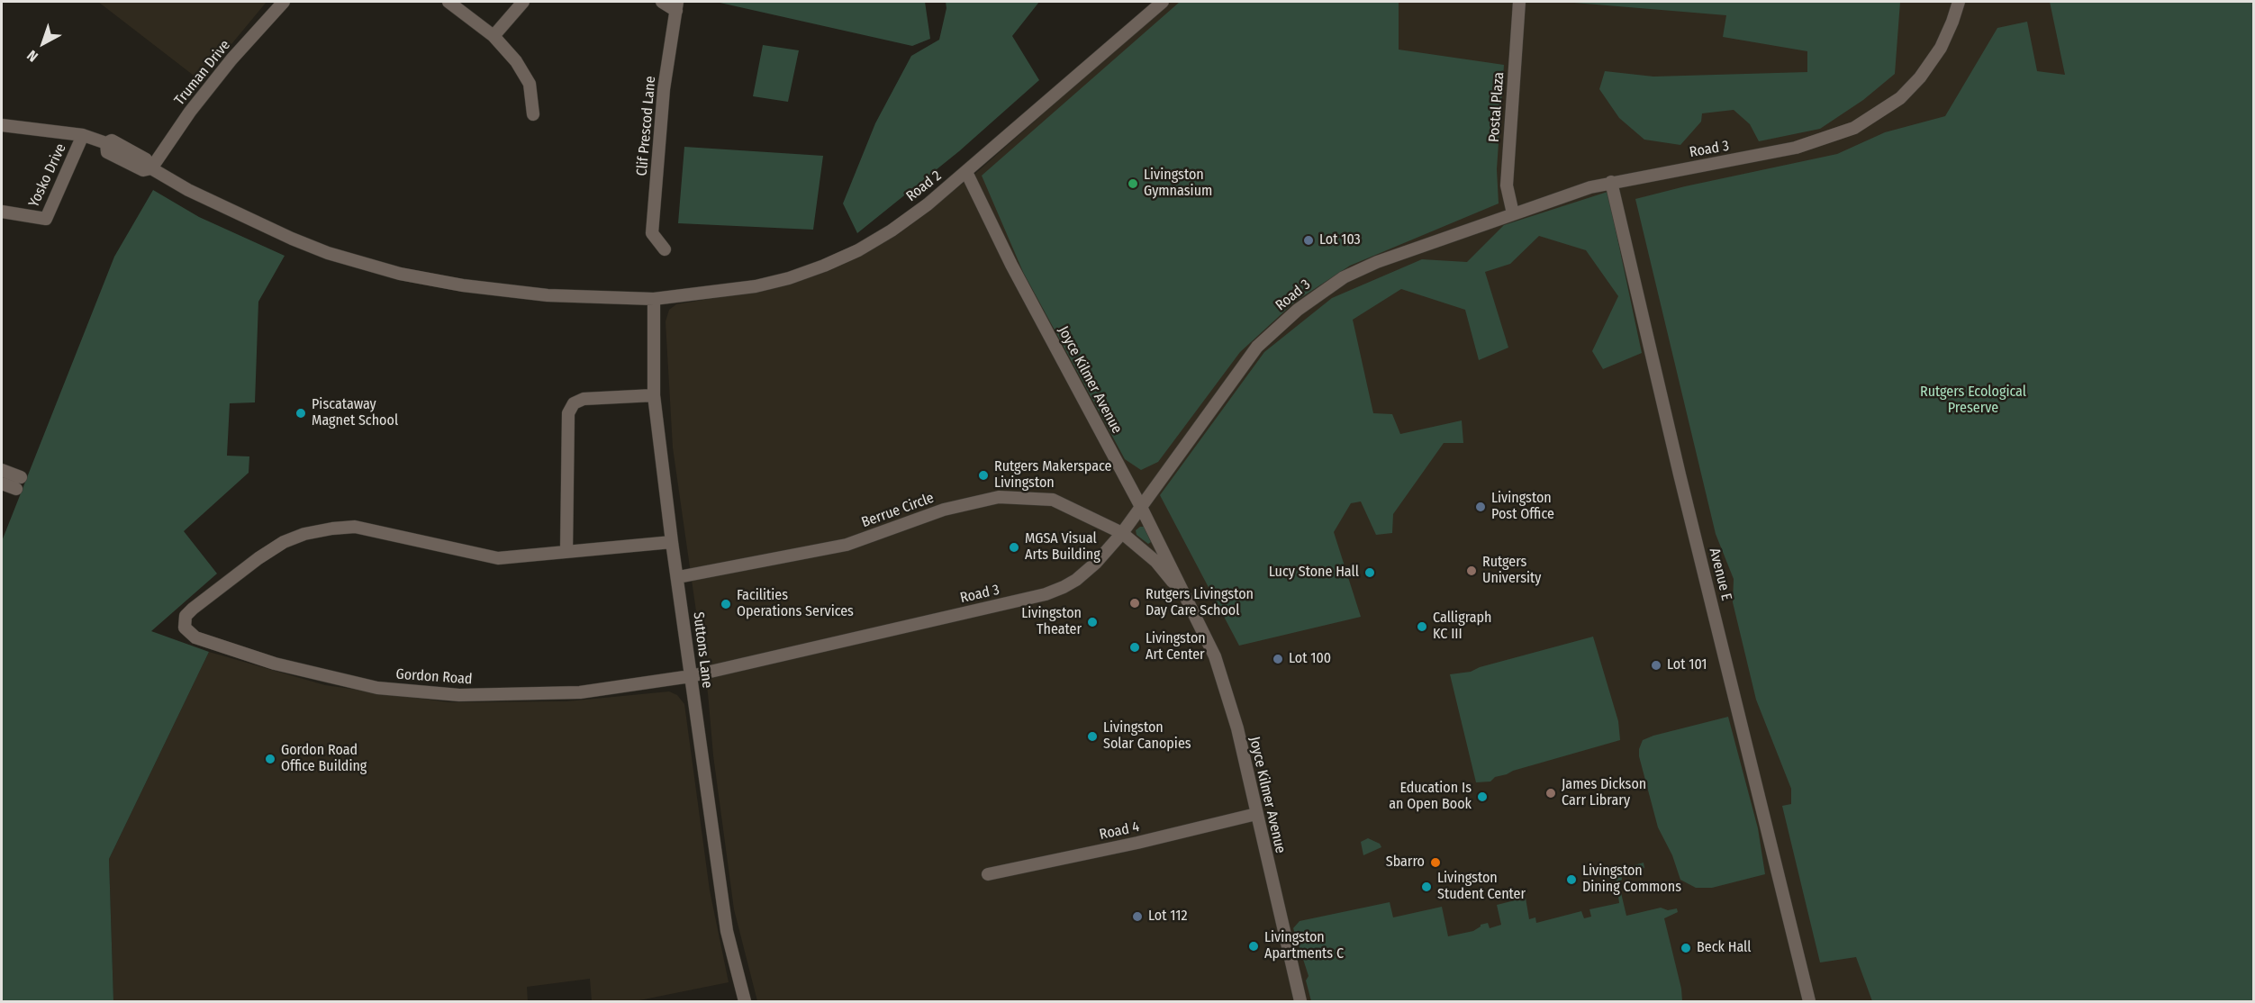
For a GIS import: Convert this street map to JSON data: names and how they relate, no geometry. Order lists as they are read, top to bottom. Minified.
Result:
{"streets":{"street":["Truman Drive","Postal Plaza","Clif Prescod Lane","Road 3","Yosko Drive","Road 2","Joyce Kilmer Avenue","Berrue Circle","Avenue E","Suttons Lane","Gordon Road","Road 4"]},"crossings":[["Truman Drive","Yosko Drive"],["Truman Drive","Road 2"],["Postal Plaza","Road 3"],["Road 3","Joyce Kilmer Avenue"],["Road 3","Berrue Circle"],["Road 3","Avenue E"],["Road 3","Suttons Lane"],["Road 3","Gordon Road"],["Yosko Drive","Road 2"],["Road 2","Joyce Kilmer Avenue"],["Road 2","Suttons Lane"],["Joyce Kilmer Avenue","Berrue Circle"],["Joyce Kilmer Avenue","Road 4"],["Berrue Circle","Suttons Lane"],["Suttons Lane","Gordon Road"]],"parks":["Rutgers Ecological Preserve"],"places":["Livingston Gymnasium","Lot 103","Piscataway Magnet School","Rutgers Makerspace Livingston","Livingston Post Office","MGSA Visual Arts Building","Rutgers University","Lucy Stone Hall","Rutgers Livingston Day Care School","Facilities Operations Services","Livingston Theater","Calligraph KC III","Livingston Art Center","Lot 100","Lot 101","Livingston Solar Canopies","Gordon Road Office Building","James Dickson Carr Library","Education Is an Open Book","Sbarro","Livingston Dining Commons","Livingston Student Center","Lot 112","Livingston Apartments C","Beck Hall"],"north":"bottom left"}
